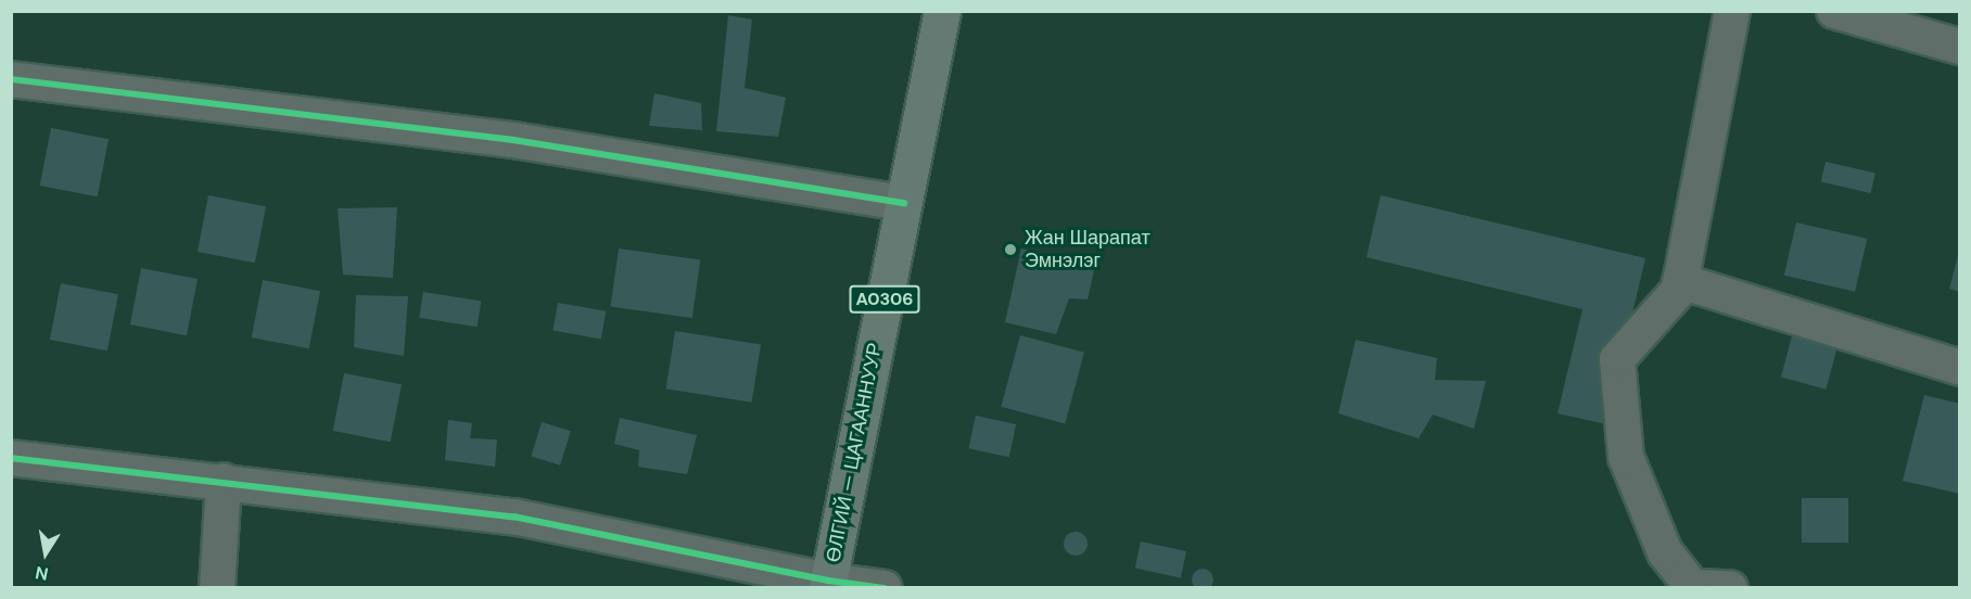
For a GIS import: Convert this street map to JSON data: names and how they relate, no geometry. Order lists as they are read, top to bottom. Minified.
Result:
{"streets":{"highway":["A0306","ӨЛГИЙ — ЦАГААННУУР"]},"places":["Жан Шарапат Эмнэлэг"],"north":"bottom"}
